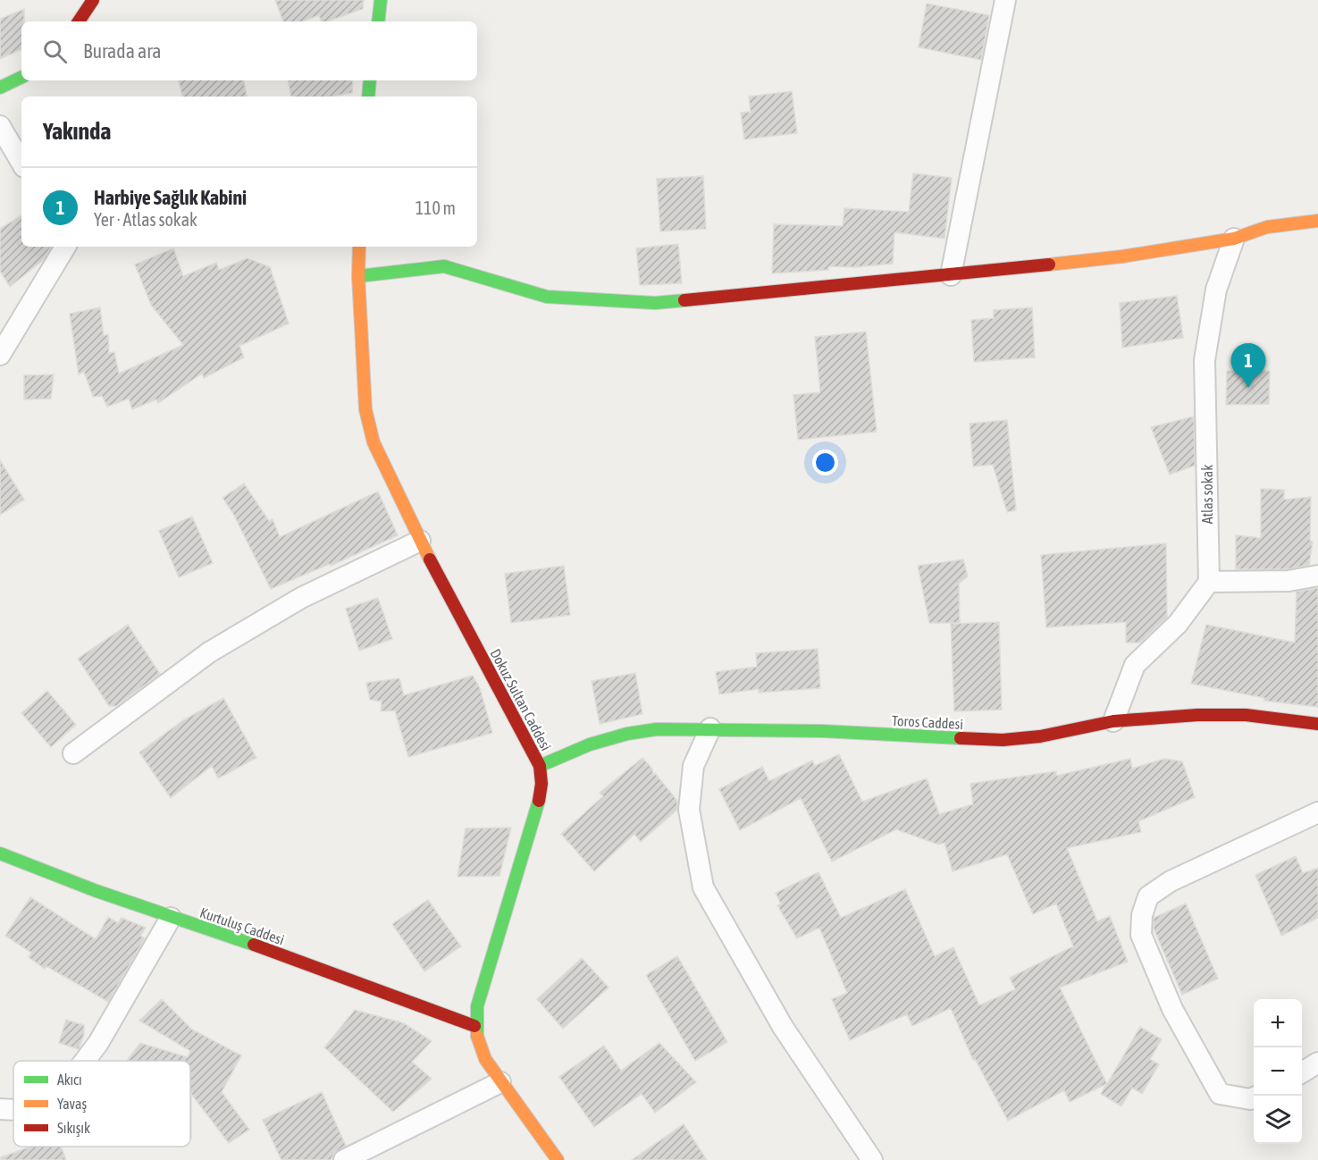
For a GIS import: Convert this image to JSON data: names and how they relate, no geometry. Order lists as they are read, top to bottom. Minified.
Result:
{"streets":{"street":["Atlas sokak","Dokuz Sultan Caddesi","Toros Caddesi","Kurtuluş Caddesi"]},"crossings":[["Dokuz Sultan Caddesi","Toros Caddesi"],["Dokuz Sultan Caddesi","Kurtuluş Caddesi"]],"legend":["Akıcı","Yavaş","Sıkışık"],"page":{"search":"Burada ara","heading":"Yakında","list":[{"mark":"1","name":"Harbiye Sağlık Kabini","note":"Yer · Atlas sokak","value":"110 m"}],"pins":"1","map_buttons":["+","−"]}}
